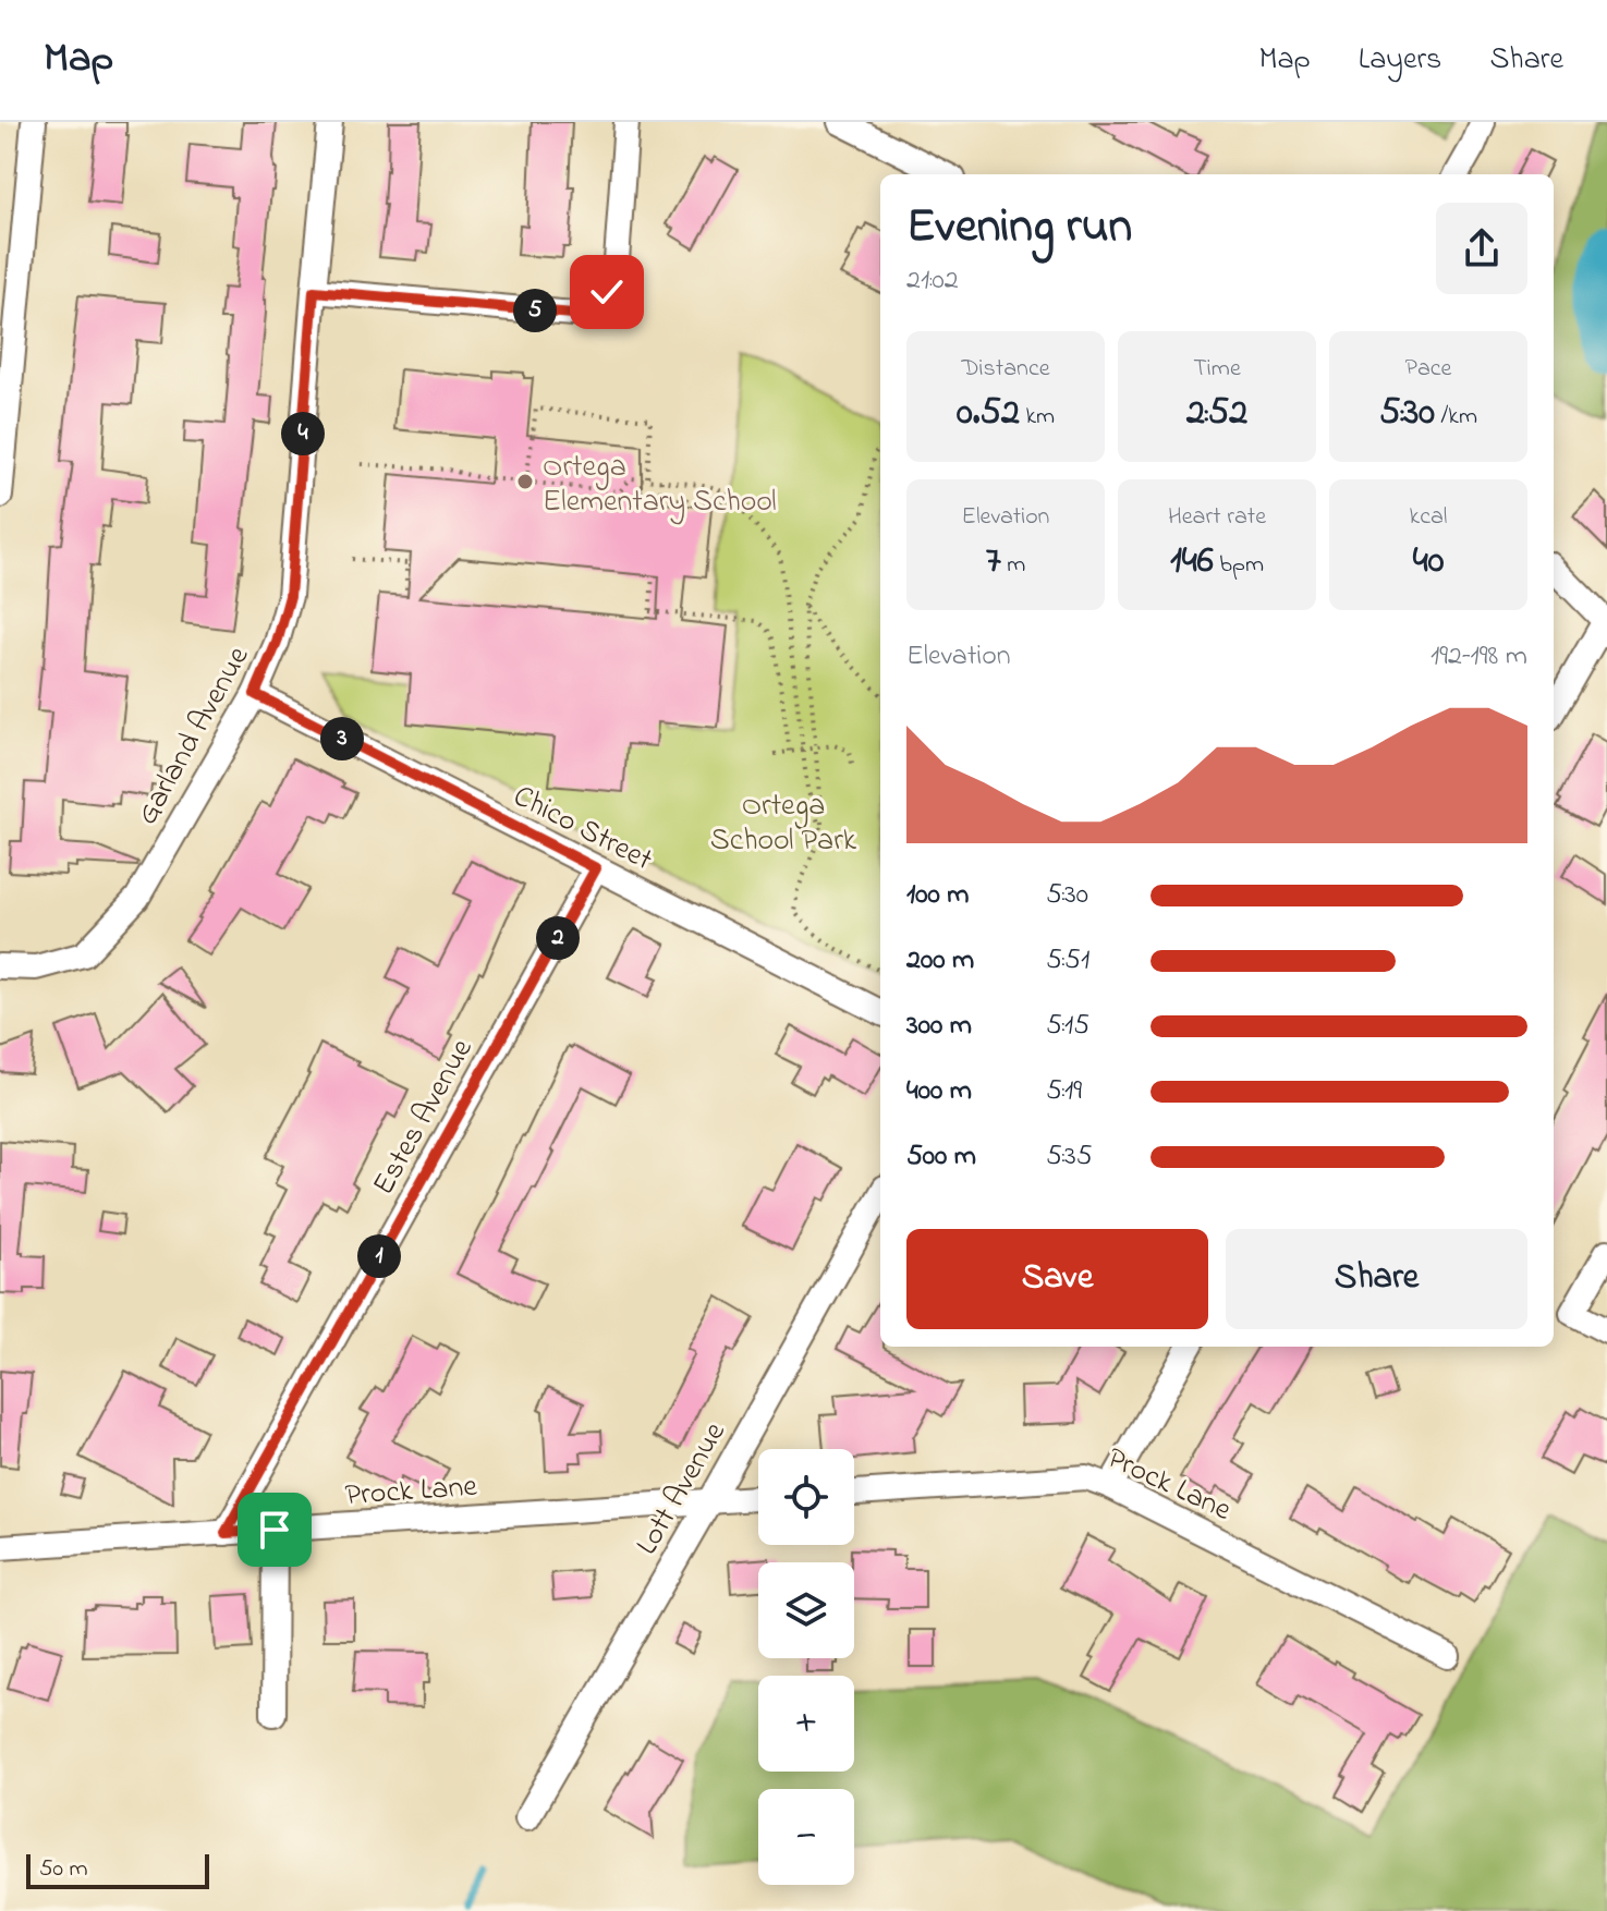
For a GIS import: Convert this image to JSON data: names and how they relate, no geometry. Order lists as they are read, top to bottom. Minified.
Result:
{"streets":{"street":["Garland Avenue","Chico Street","Estes Avenue","Prock Lane","Lott Avenue"]},"crossings":[["Garland Avenue","Chico Street"],["Chico Street","Estes Avenue"],["Estes Avenue","Prock Lane"],["Prock Lane","Lott Avenue"]],"parks":["Ortega School Park"],"places":["Ortega Elementary School"],"scale_bar":"50 m","page":{"header":"Map","nav":["Map","Layers","Share"],"heading":["Evening run","21:02"],"pins":["5","4","3","2","1"],"stats":[["Distance","0.52 km"],["Time","2:52"],["Pace","5:30 /km"],["Elevation","7 m"],["Heart rate","146 bpm"],["kcal","40"]],"chart":["Elevation","192–198 m"],"list":[{"name":"100 m","note":"5:30"},{"name":"200 m","note":"5:51"},{"name":"300 m","note":"5:15"},{"name":"400 m","note":"5:19"},{"name":"500 m","note":"5:35"}],"buttons":["Save","Share"],"map_buttons":["+","−"],"scale":"50 m"}}
